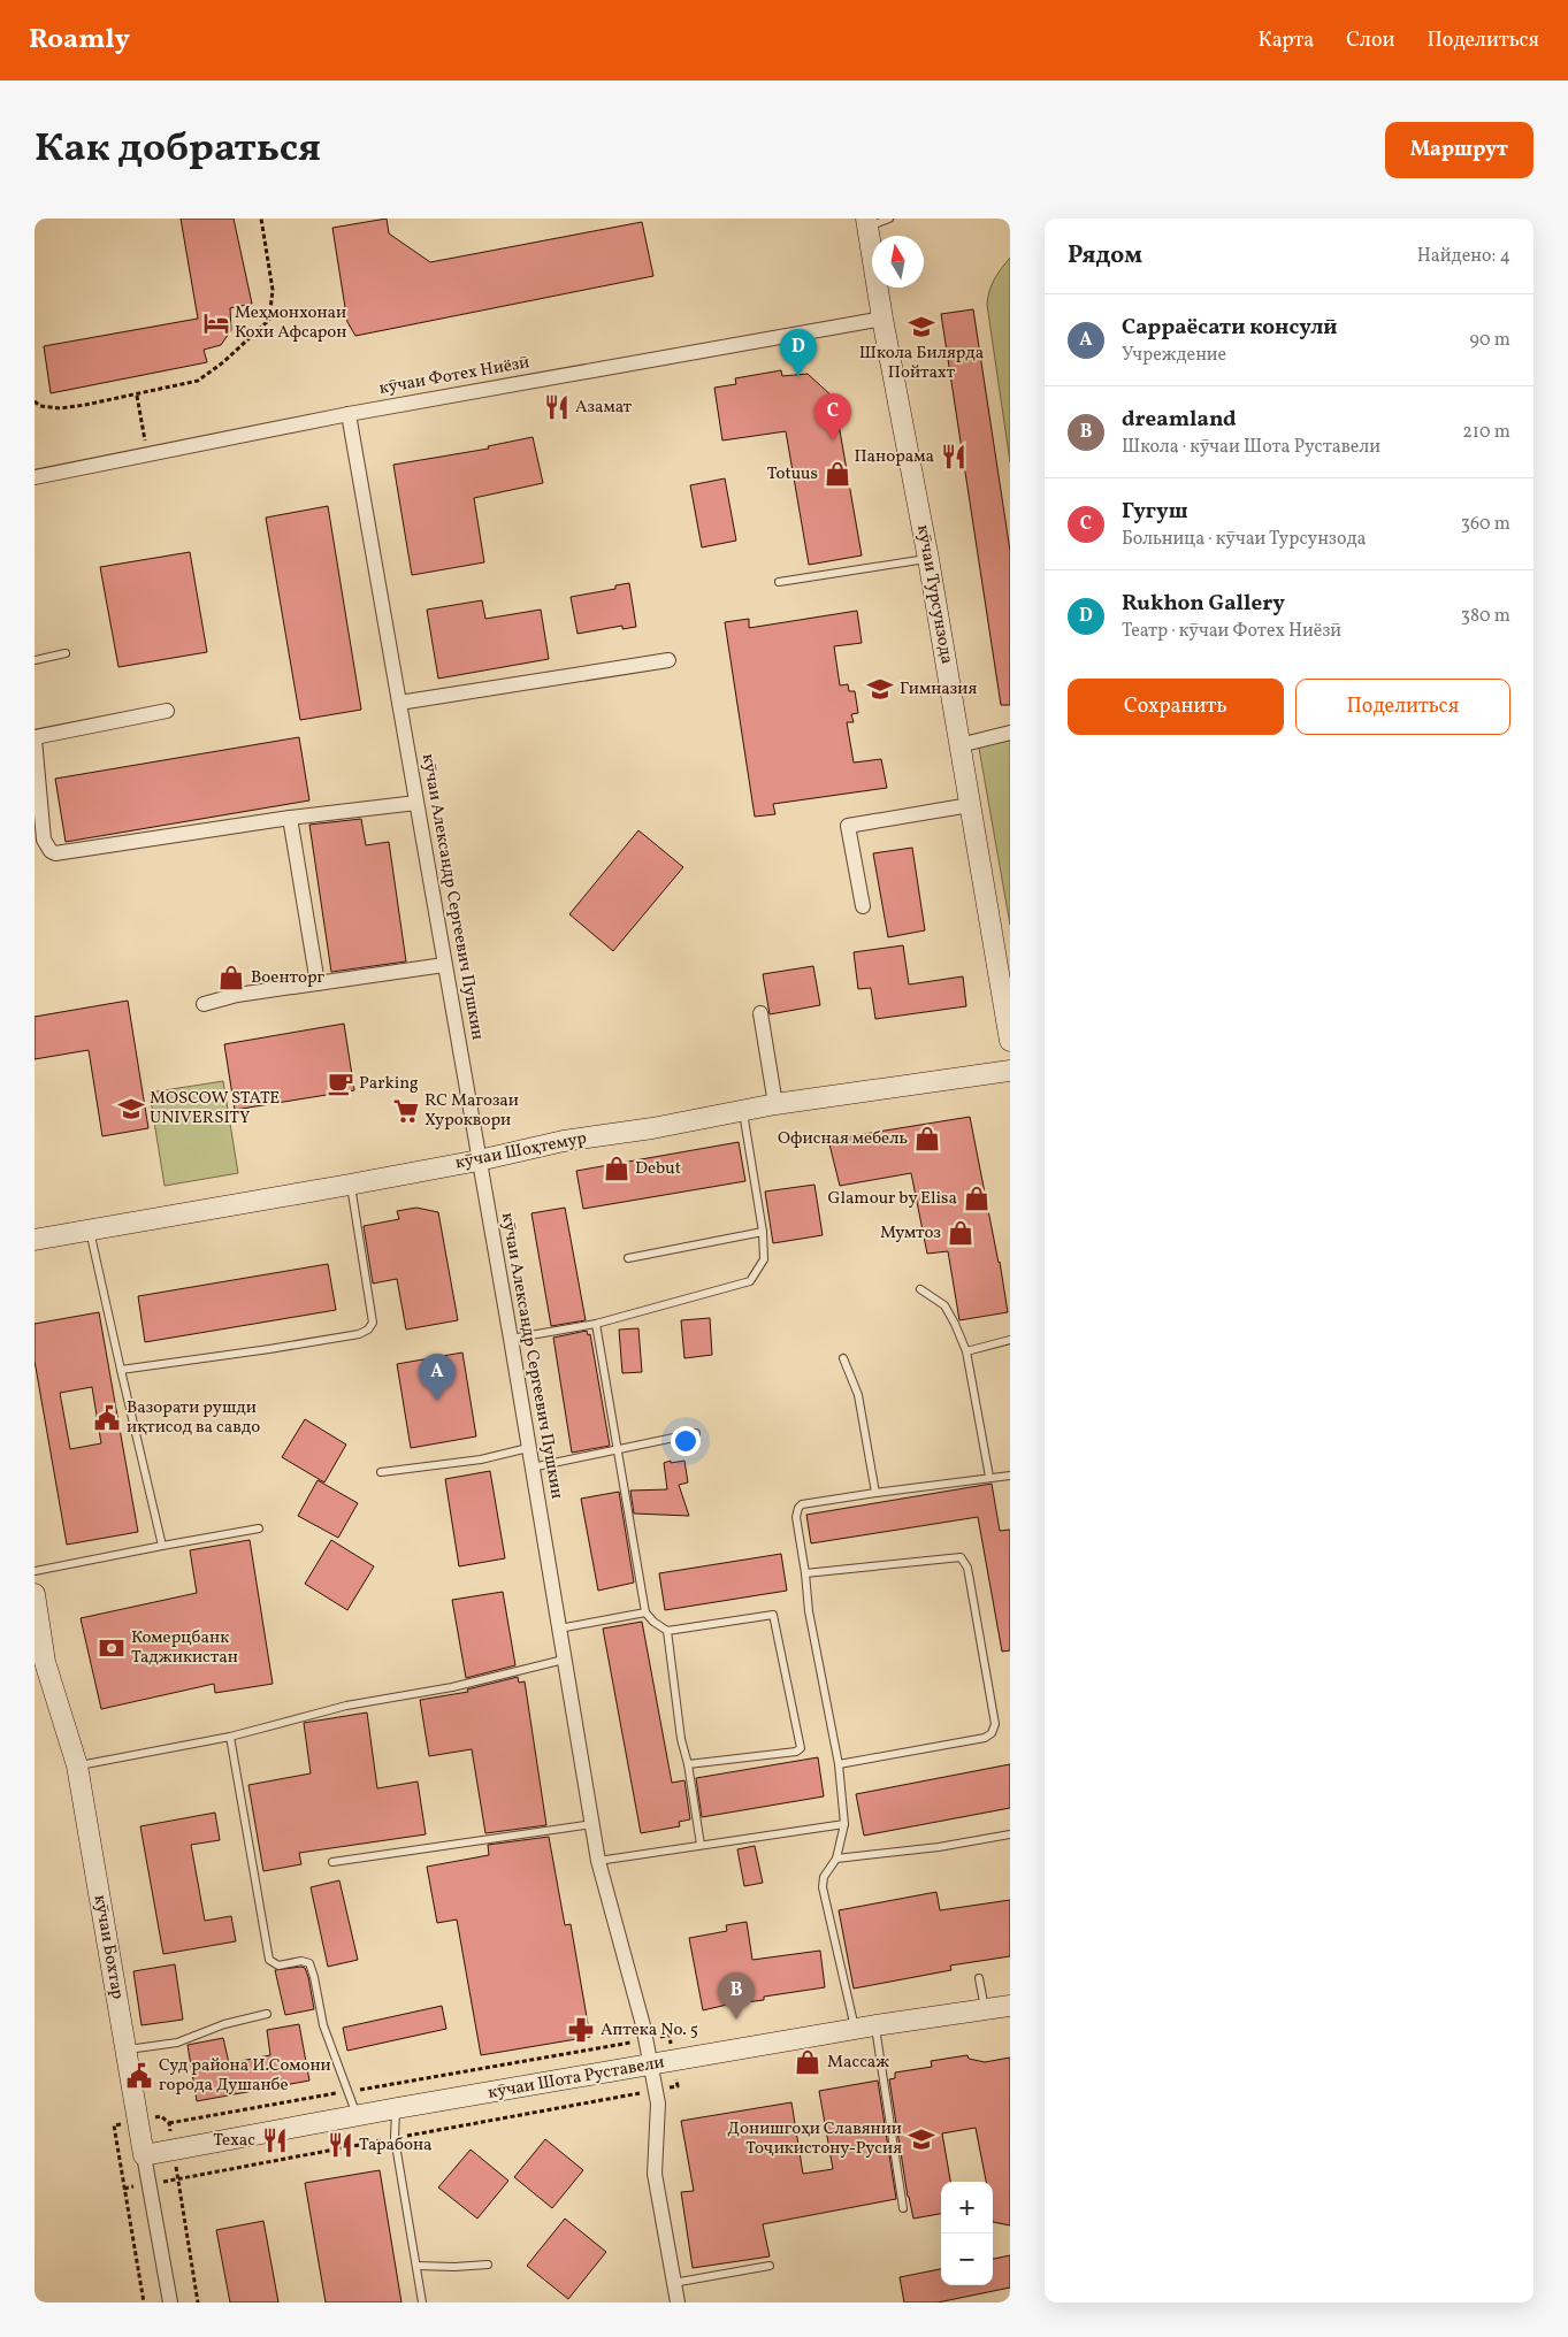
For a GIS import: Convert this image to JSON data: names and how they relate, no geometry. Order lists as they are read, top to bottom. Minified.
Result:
{"streets":{"main road":["кӯчаи Турсунзода","кӯчаи Шоҳтемур","кӯчаи Бохтар","кӯчаи Шота Руставели"],"street":["кӯчаи Фотех Ниёзӣ","кӯчаи Александр Сергеевич Пушкин"]},"crossings":[["кӯчаи Фотех Ниёзӣ","кӯчаи Турсунзода"],["кӯчаи Фотех Ниёзӣ","кӯчаи Александр Сергеевич Пушкин"],["кӯчаи Александр Сергеевич Пушкин","кӯчаи Шоҳтемур"],["кӯчаи Александр Сергеевич Пушкин","кӯчаи Шота Руставели"],["кӯчаи Бохтар","кӯчаи Шота Руставели"]],"places":{"hotel":["Меҳмонхонаи Кохи Афсарон"],"school or university":["Школа Билярда Пойтахт","Гимназия","MOSCOW STATE UNIVERSITY","Донишгоҳи Славянии Тоҷикистону-Русия"],"restaurant":["Азамат","Панорама","Техас","Тарабона"],"shop":["Totuus","Военторг","Офисная мебель","Debut","Glamour by Elisa","Мумтоз","Массаж"],"cafe":["Parking"],"supermarket":["RC Магозаи Хуроквори"],"public building":["Вазорати рушди иқтисод ва савдо","Суд района И.Сомони города Душанбе"],"bank":["Комерцбанк Таджикистан"],"pharmacy":["Аптека No. 5"]},"north":"top","page":{"header":"Roamly","nav":["Карта","Слои","Поделиться"],"title":"Как добраться","buttons":["Маршрут",["Сохранить","Поделиться"]],"heading":["Рядом","Найдено: 4"],"list":[{"mark":"A","name":"Сарраёсати консулӣ","note":"Учреждение","value":"90 m"},{"mark":"B","name":"dreamland","note":"Школа · кӯчаи Шота Руставели","value":"210 m"},{"mark":"C","name":"Гугуш","note":"Больница · кӯчаи Турсунзода","value":"360 m"},{"mark":"D","name":"Rukhon Gallery","note":"Театр · кӯчаи Фотех Ниёзӣ","value":"380 m"}],"pins":["D","C","A","B"],"map_buttons":["+","−"]}}
